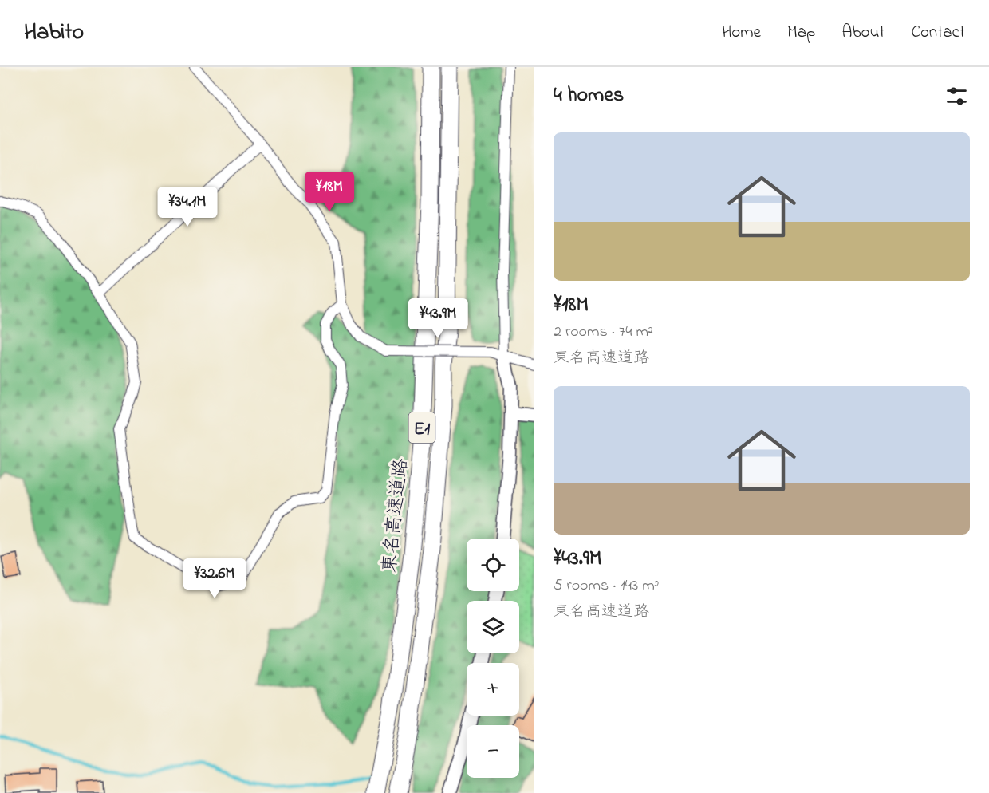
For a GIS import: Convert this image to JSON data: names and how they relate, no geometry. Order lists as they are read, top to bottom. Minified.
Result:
{"streets":{"highway":["E1","東名高速道路"]},"page":{"header":"Habito","nav":["Home","Map","About","Contact"],"heading":"4 homes","list":[{"name":"¥18M","note":"2 rooms · 74 m² · 東名高速道路"},{"name":"¥43.9M","note":"5 rooms · 143 m² · 東名高速道路"}],"price":["¥18M","¥34.1M","¥43.9M","¥32.6M"],"map_buttons":["+","−"]}}
